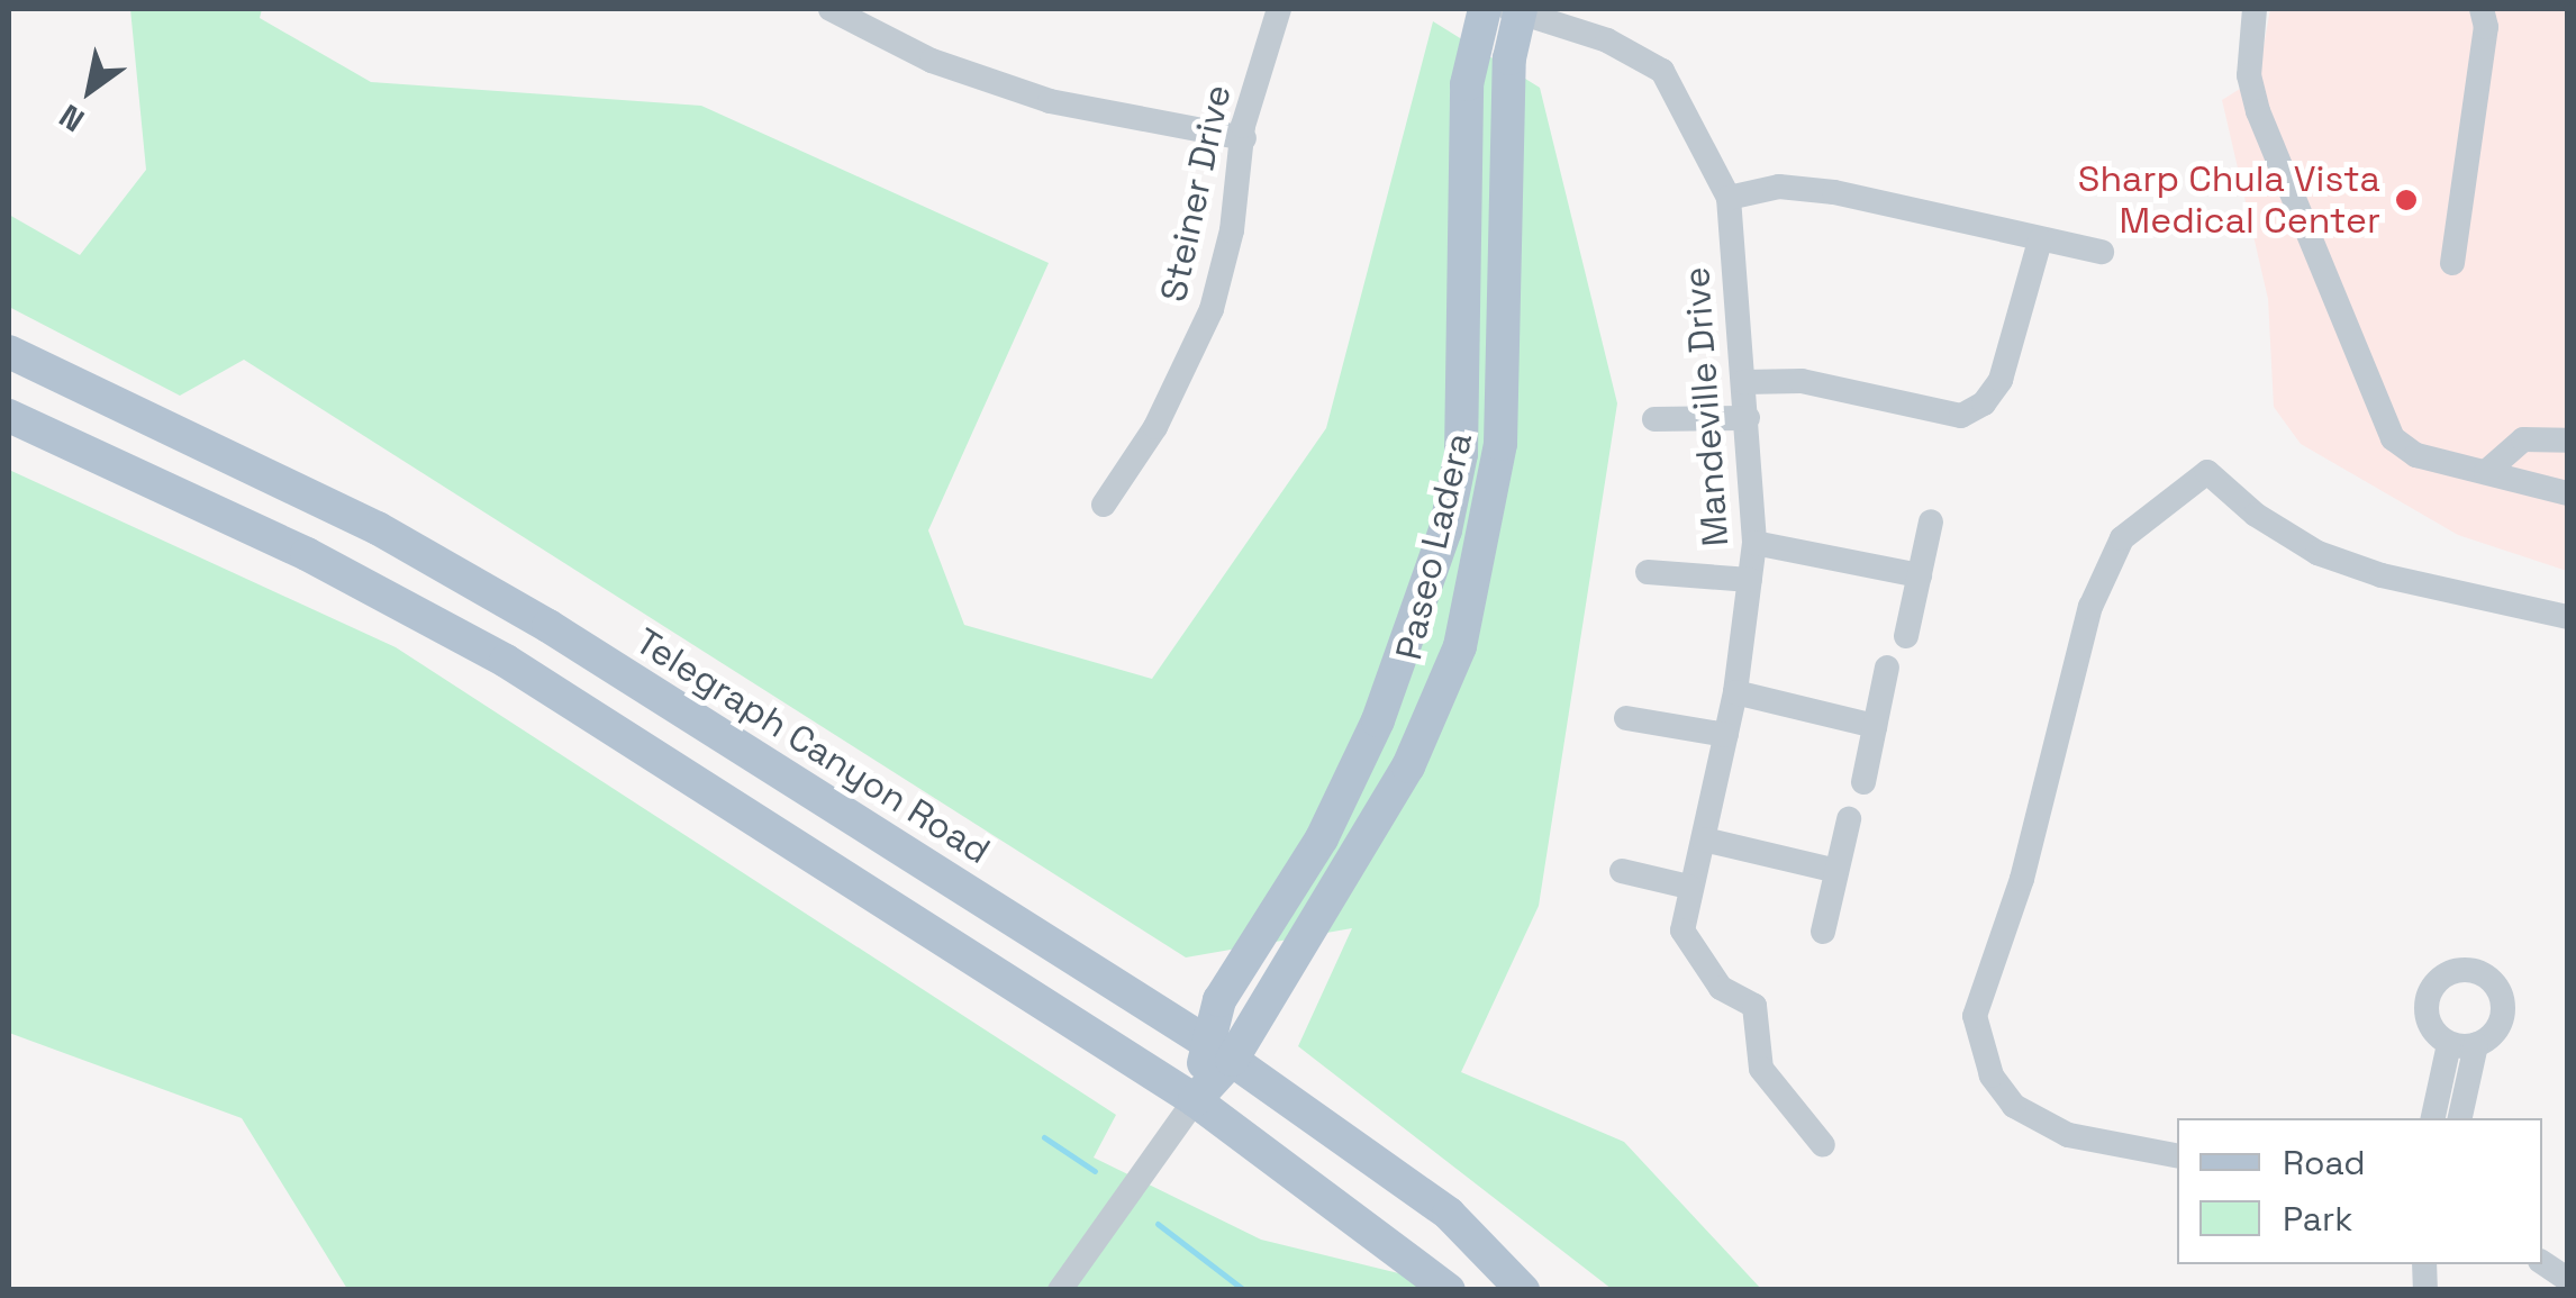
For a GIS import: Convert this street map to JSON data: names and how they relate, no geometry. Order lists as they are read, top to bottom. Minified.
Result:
{"streets":{"main road":["Paseo Ladera","Telegraph Canyon Road"],"street":["Steiner Drive","Mandeville Drive"]},"crossings":[["Mandeville Drive","Paseo Ladera"],["Paseo Ladera","Telegraph Canyon Road"]],"places":["Sharp Chula Vista Medical Center"],"legend":["Road","Park"],"north":"bottom left"}
